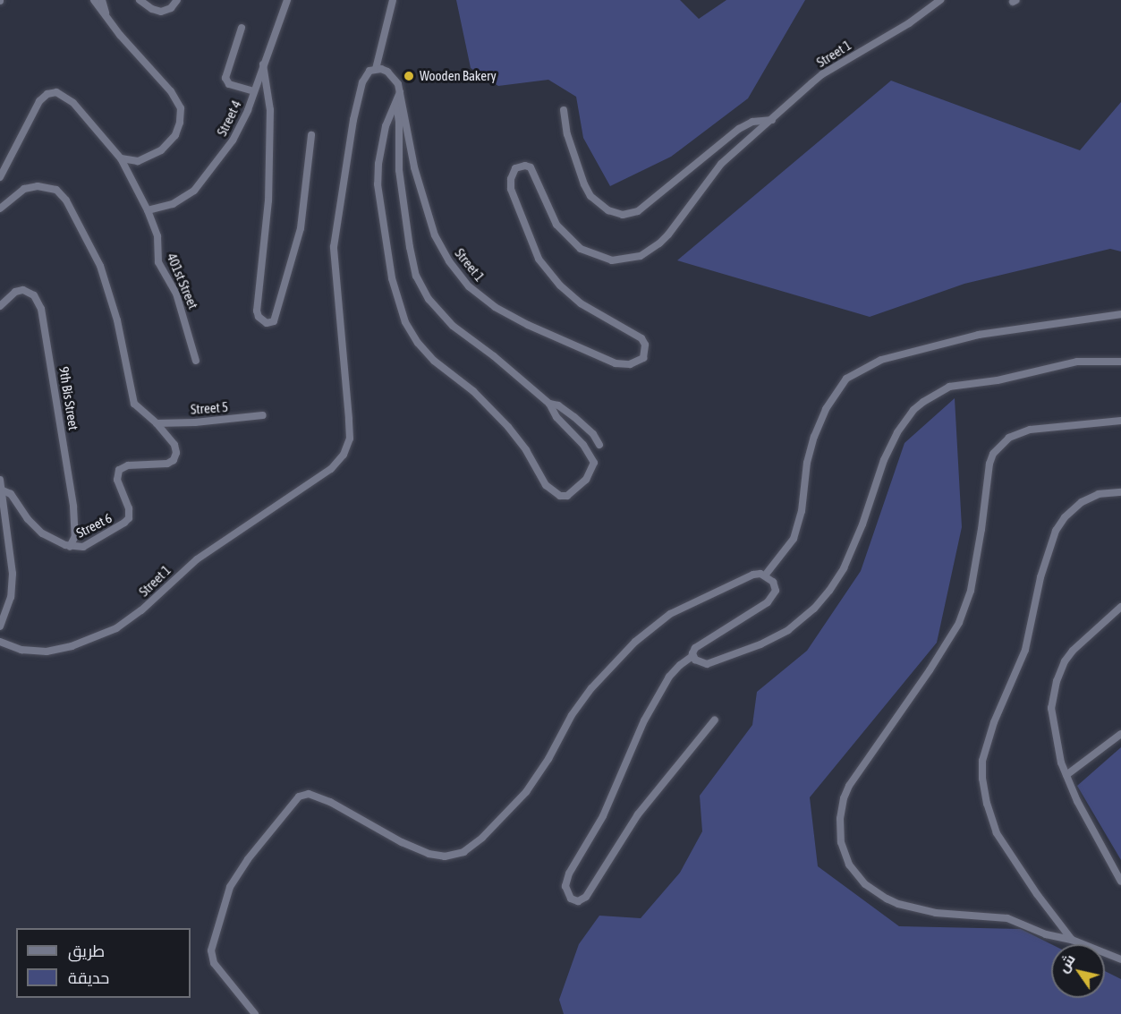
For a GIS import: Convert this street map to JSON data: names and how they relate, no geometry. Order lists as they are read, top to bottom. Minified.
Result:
{"streets":{"street":["Street 1","Street 4","401st Street","9th Bis Street","Street 5","Street 6"]},"crossings":[["Street 4","401st Street"],["9th Bis Street","Street 6"],["Street 5","Street 6"]],"places":["Wooden Bakery"],"legend":["طريق","حديقة"],"north":"top left"}
